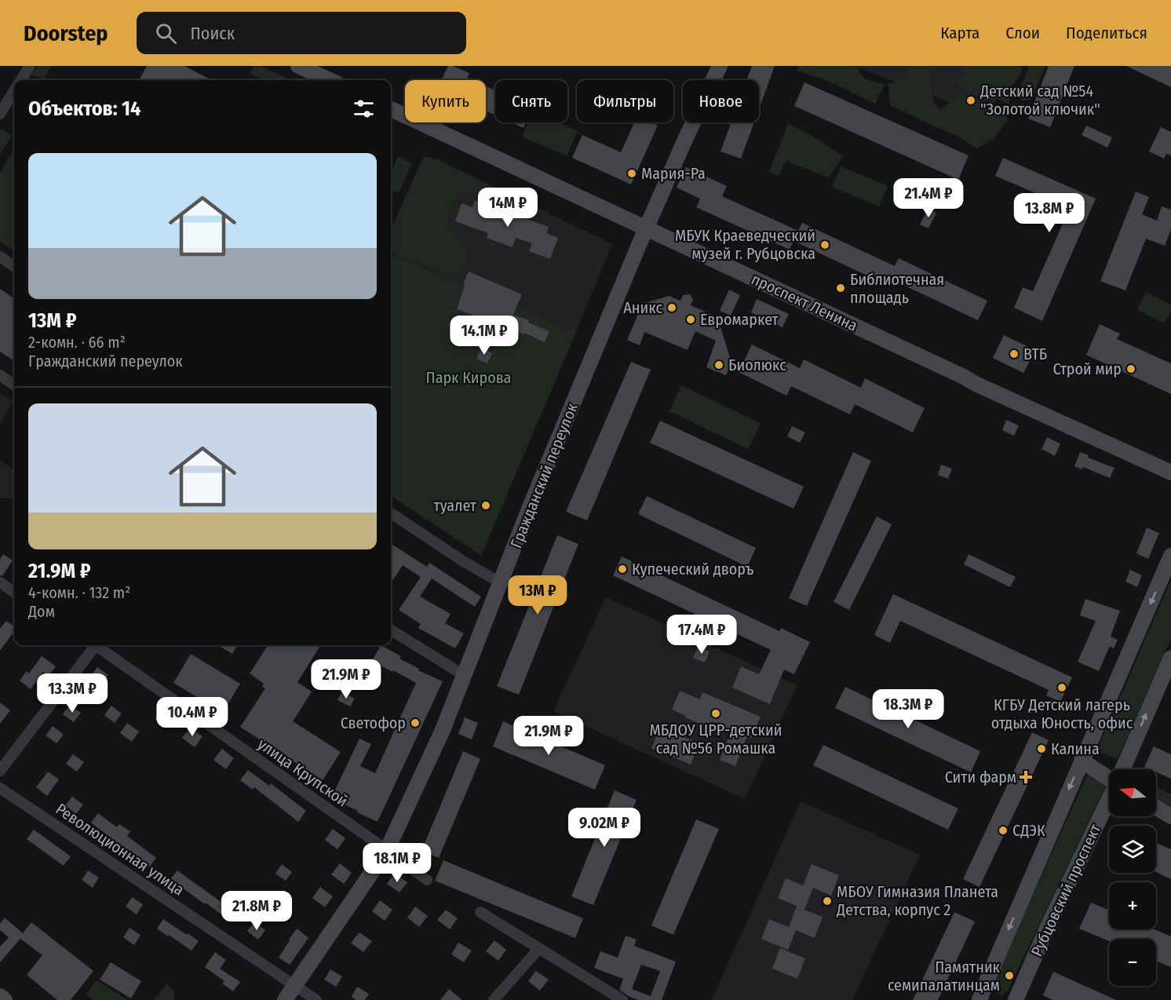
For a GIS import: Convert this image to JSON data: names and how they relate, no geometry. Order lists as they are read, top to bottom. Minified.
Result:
{"streets":{"street":["проспект Ленина","Гражданский переулок","улица Крупской","Революционная улица","Рубцовский проспект"]},"crossings":[["проспект Ленина","Гражданский переулок"],["Гражданский переулок","улица Крупской"],["Гражданский переулок","Революционная улица"]],"parks":["Парк Кирова"],"places":{"other":["Детский сад №54 \"Золотой ключик\"","Мария-Ра","МБУК Краеведческий музей г. Рубцовска","Библиотечная площадь","Аникс","Евромаркет","ВТБ","Биолюкс","Строй мир","туалет","Купеческий дворъ","КГБУ Детский лагерь отдыха Юность, офис","МБДОУ ЦРР-детский сад №56 Ромашка","Светофор","Калина","СДЭК","МБОУ Гимназия Планета Детства, корпус 2","Памятник семипалатинцам"],"health":["Сити фарм"]},"north":"left","page":{"header":"Doorstep","search":"Поиск","nav":["Карта","Слои","Поделиться"],"chip":["Купить","Снять","Фильтры","Новое"],"heading":"Объектов: 14","list":[{"name":"13M ₽","note":"2-комн. · 66 m² · Гражданский переулок"},{"name":"21.9M ₽","note":"4-комн. · 132 m² · Дом"}],"price":["21.4M ₽","14M ₽","13.8M ₽","14.1M ₽","13M ₽","17.4M ₽","21.9M ₽","13.3M ₽","18.3M ₽","10.4M ₽","21.9M ₽","9.02M ₽","18.1M ₽","21.8M ₽"],"map_buttons":["+","−"]}}
